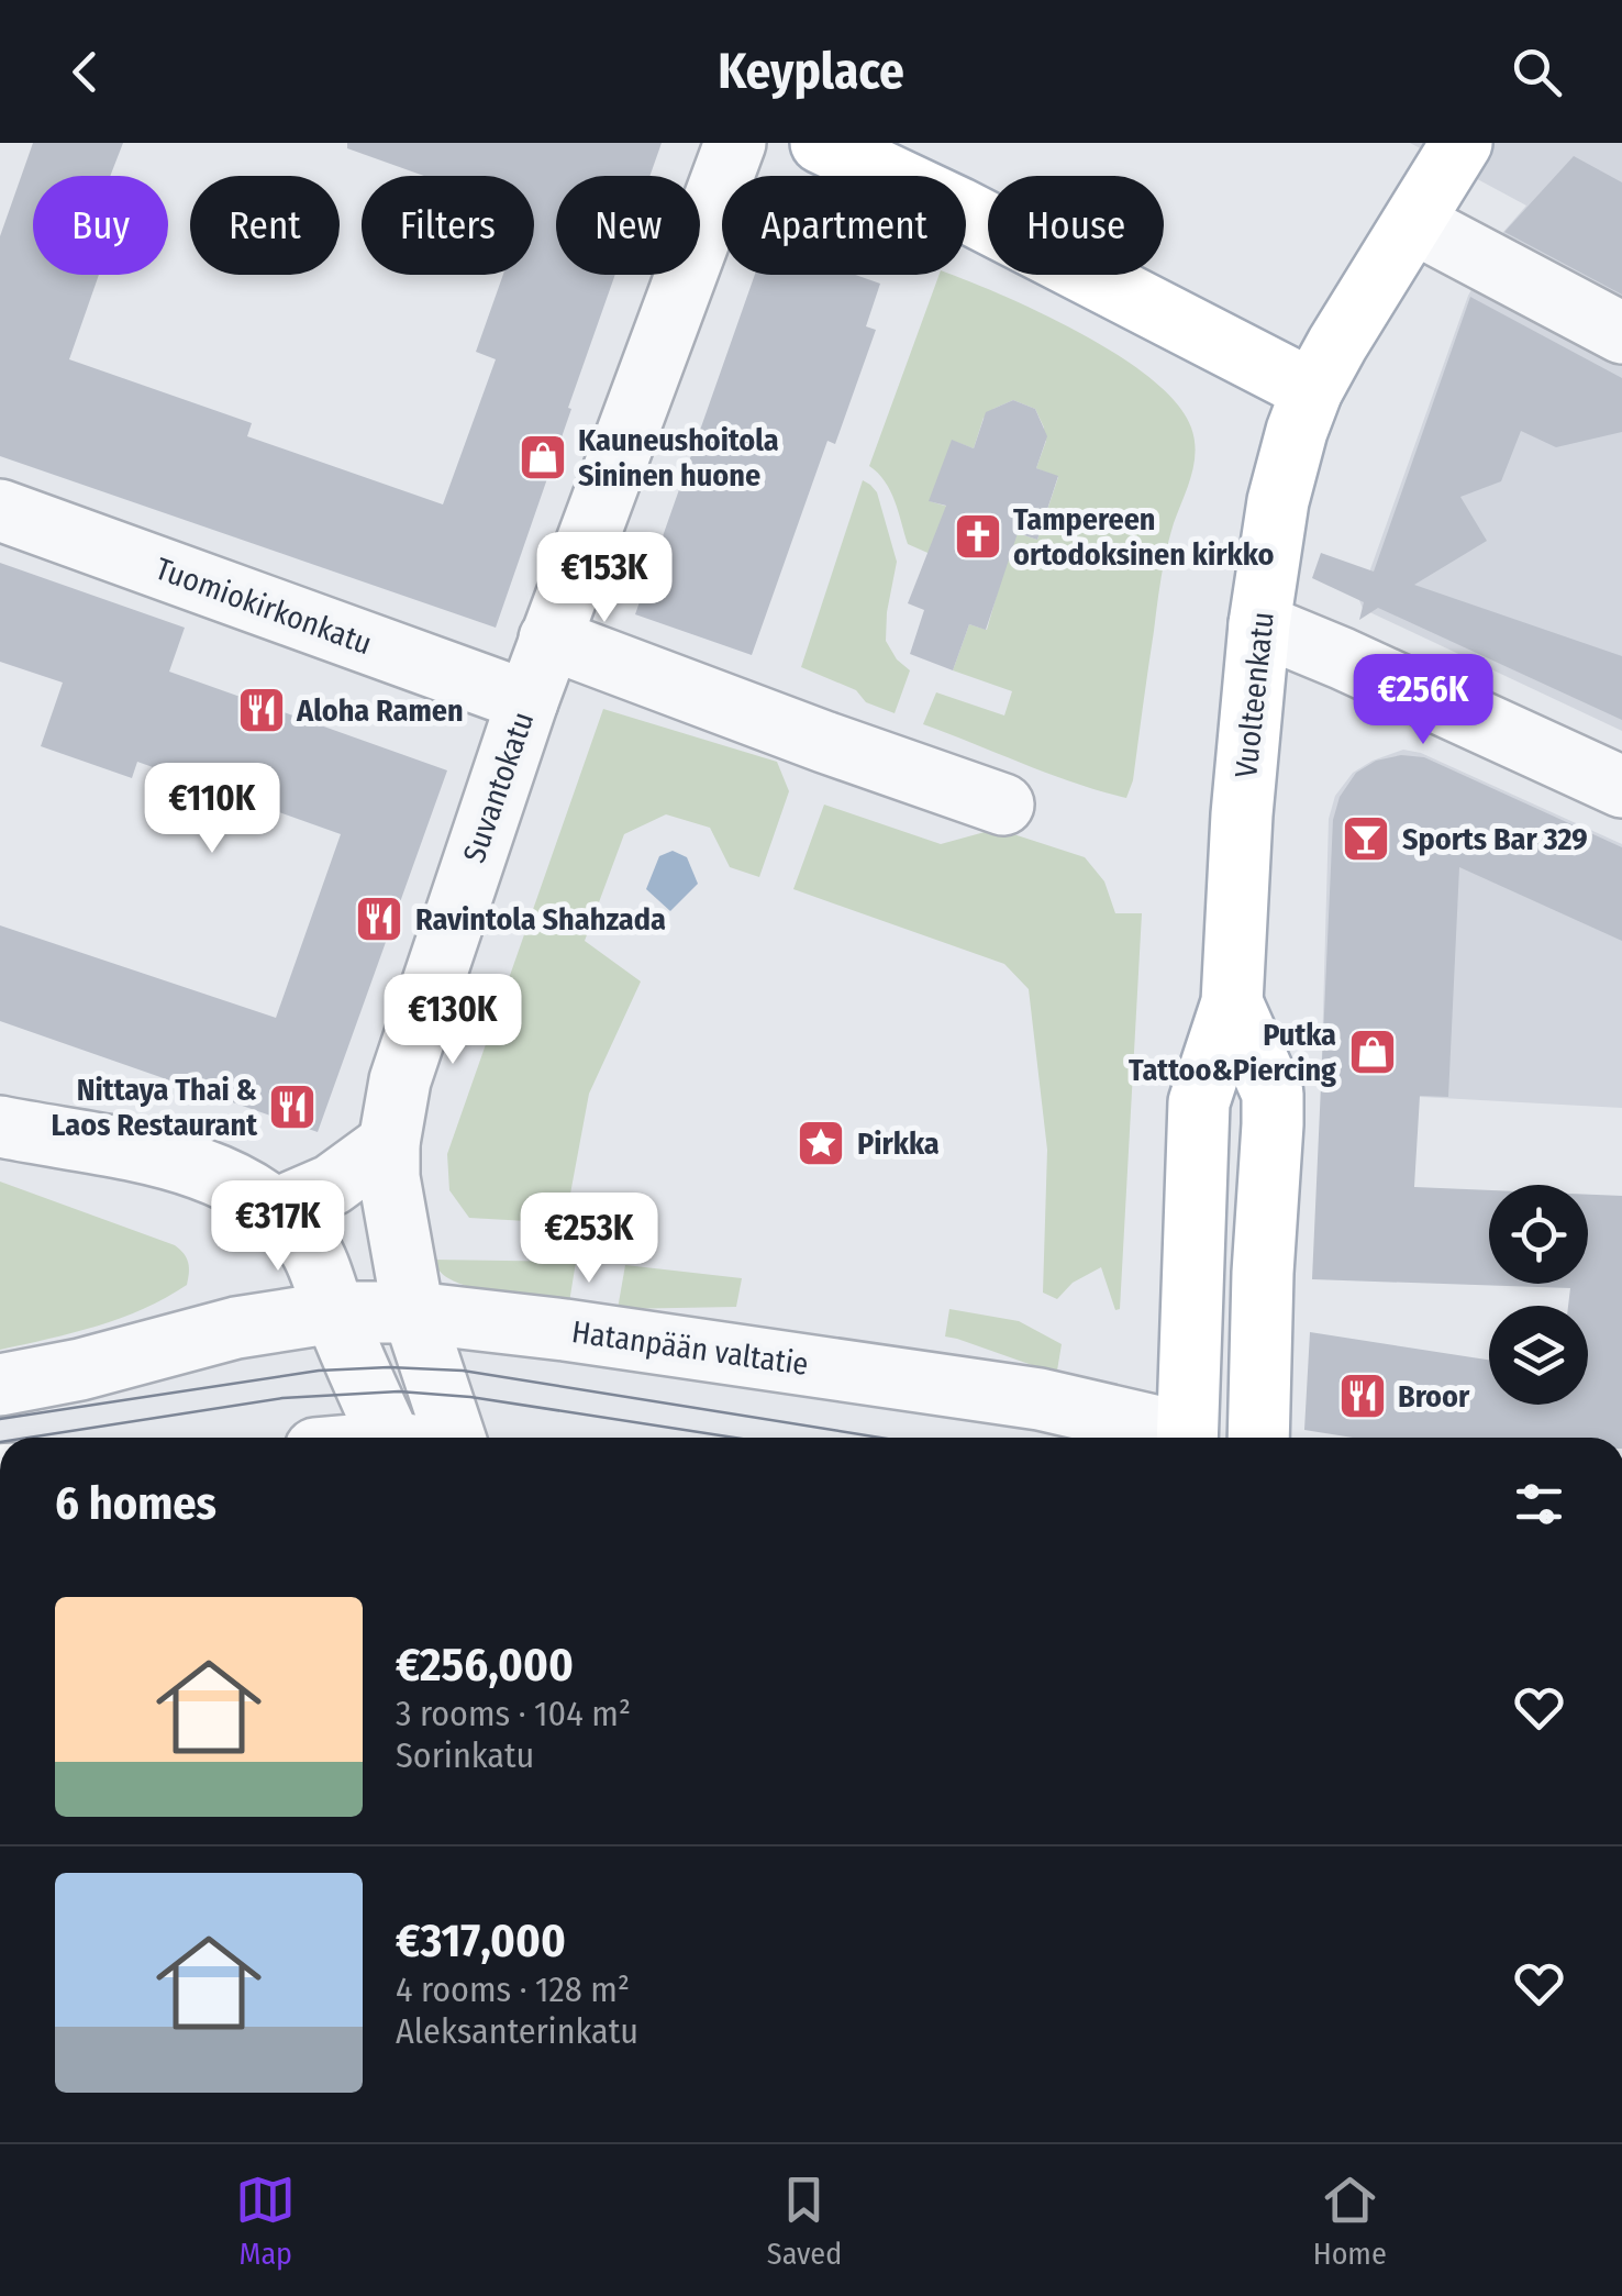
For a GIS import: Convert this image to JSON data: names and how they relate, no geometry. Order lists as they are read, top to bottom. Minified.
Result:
{"streets":{"main road":["Vuolteenkatu"],"street":["Tuomiokirkonkatu","Suvantokatu","Hatanpään valtatie"]},"crossings":[["Tuomiokirkonkatu","Suvantokatu"],["Suvantokatu","Hatanpään valtatie"]],"places":{"shop":["Kauneushoitola Sininen huone","Putka Tattoo&Piercing"],"church":["Tampereen ortodoksinen kirkko"],"restaurant":["Aloha Ramen","Ravintola Shahzada","Nittaya Thai & Laos Restaurant","Broor"],"bar":["Sports Bar 329"],"place":["Pirkka"]},"page":{"header":"Keyplace","chip":["Buy","Rent","Filters","New","Apartment","House"],"price":["€153K","€256K","€110K","€130K","€317K","€253K"],"heading":"6 homes","list":[{"name":"€256,000","note":"3 rooms · 104 m² · Sorinkatu"},{"name":"€317,000","note":"4 rooms · 128 m² · Aleksanterinkatu"}],"tabs":["Map","Saved","Home"]}}
